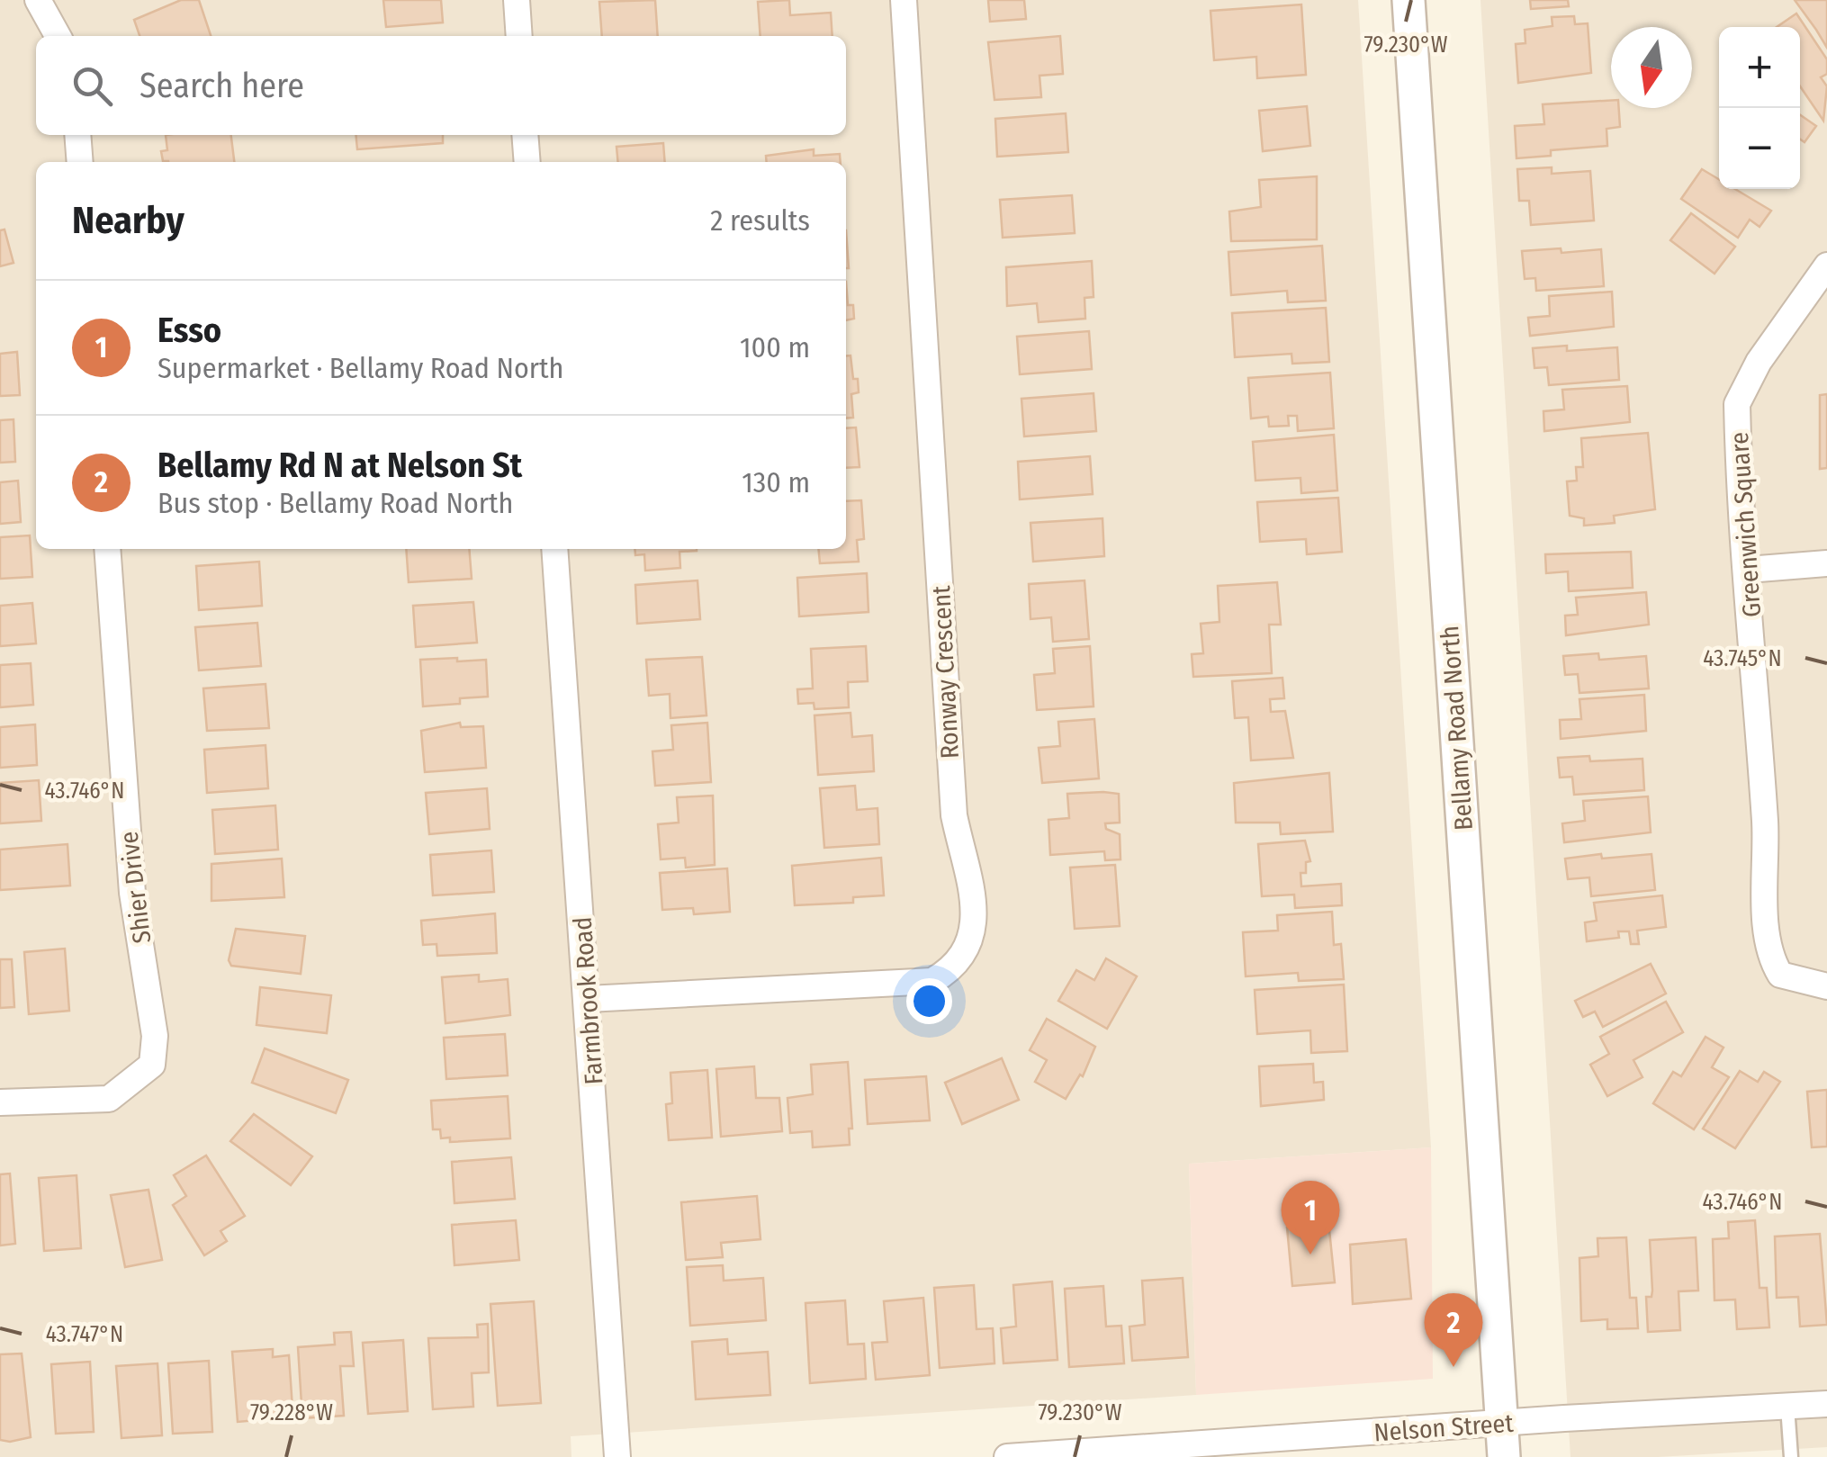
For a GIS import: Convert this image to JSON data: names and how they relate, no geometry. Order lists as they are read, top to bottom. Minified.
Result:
{"streets":{"street":["Greenwich Square","Ronway Crescent","Bellamy Road North","Shier Drive","Farmbrook Road","Nelson Street"]},"crossings":[["Ronway Crescent","Farmbrook Road"],["Bellamy Road North","Nelson Street"]],"north":"bottom","page":{"map_buttons":["+","−"],"search":"Search here","heading":["Nearby","2 results"],"list":[{"mark":"1","name":"Esso","note":"Supermarket · Bellamy Road North","value":"100 m"},{"mark":"2","name":"Bellamy Rd N at Nelson St","note":"Bus stop · Bellamy Road North","value":"130 m"}],"pins":["1","2"]},"coordinates":["79.230°W","43.745°N","43.746°N","43.747°N","79.228°W"]}
